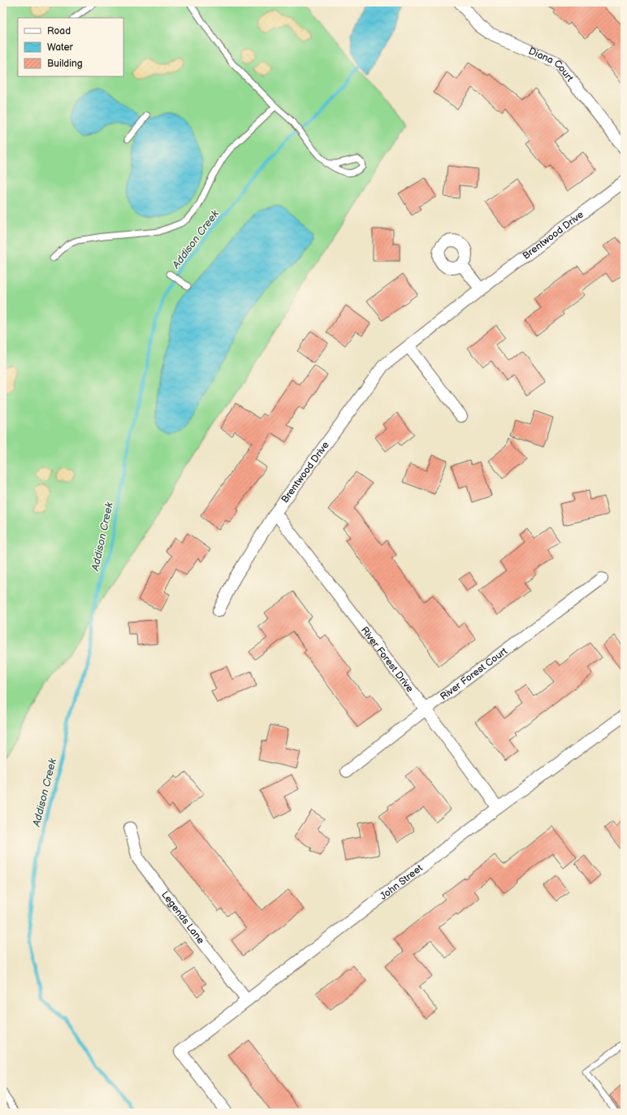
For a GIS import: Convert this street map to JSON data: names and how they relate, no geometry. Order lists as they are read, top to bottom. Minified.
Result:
{"streets":{"street":["Diana Court","Brentwood Drive","River Forest Drive","River Forest Court","John Street","Legends Lane"]},"crossings":[["Brentwood Drive","River Forest Drive"],["River Forest Drive","River Forest Court"],["River Forest Drive","John Street"],["John Street","Legends Lane"]],"water":["Addison Creek"],"legend":["Road","Water","Building"]}
